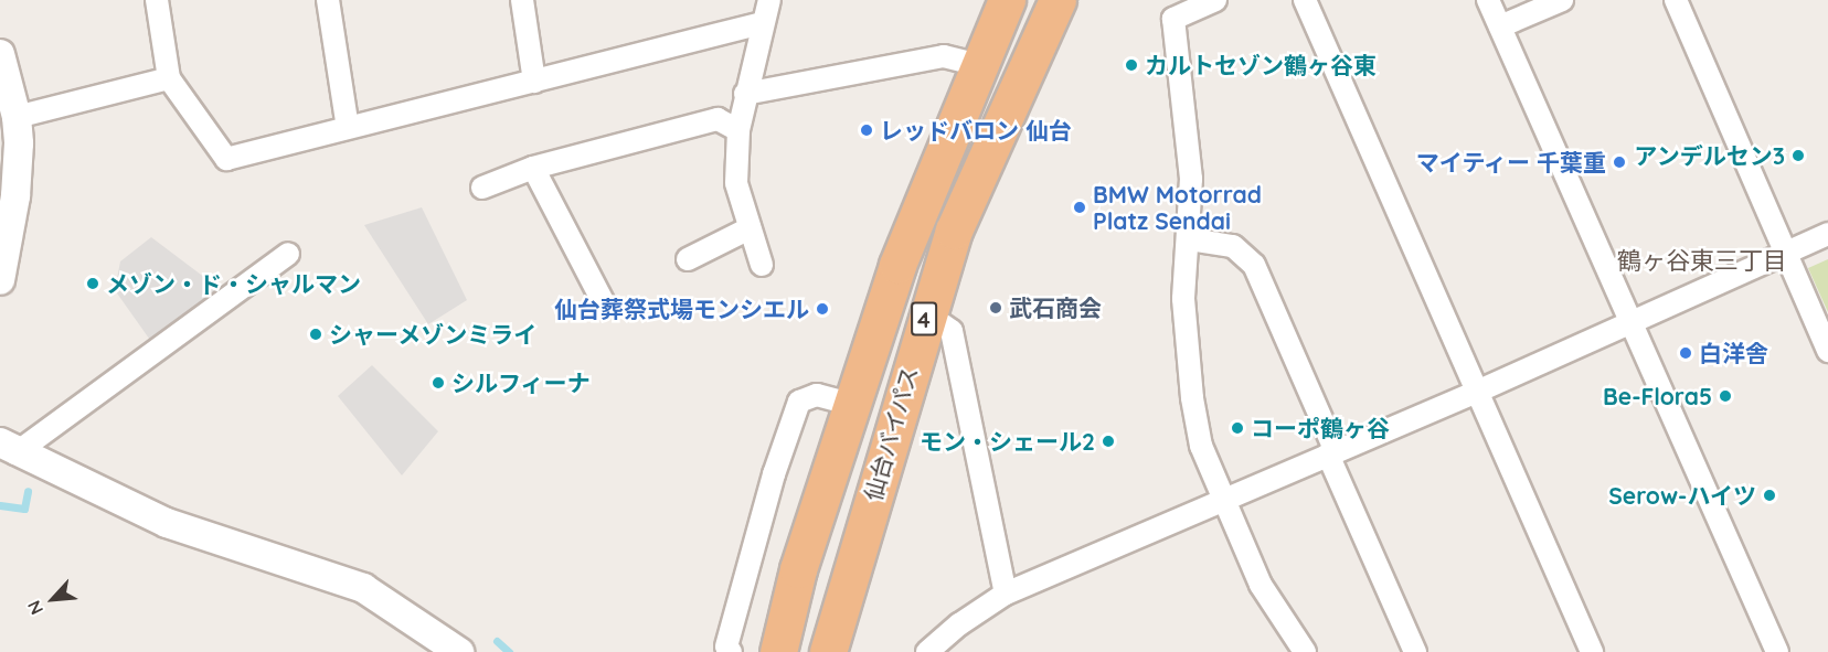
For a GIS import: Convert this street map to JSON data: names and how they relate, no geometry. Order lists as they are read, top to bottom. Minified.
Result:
{"streets":{"highway":["4","仙台バイパス"]},"districts":["鶴ヶ谷東三丁目"],"places":["カルトセゾン鶴ヶ谷東","レッドバロン 仙台","アンデルセン3","マイティー 千葉重","BMW Motorrad Platz Sendai","メゾン・ド・シャルマン","武石商会","仙台葬祭式場モンシエル","シャーメゾンミライ","白洋舎","シルフィーナ","Be-Flora5","コーポ鶴ヶ谷","モン・シェール2","Serow-ハイツ"],"north":"bottom left"}
